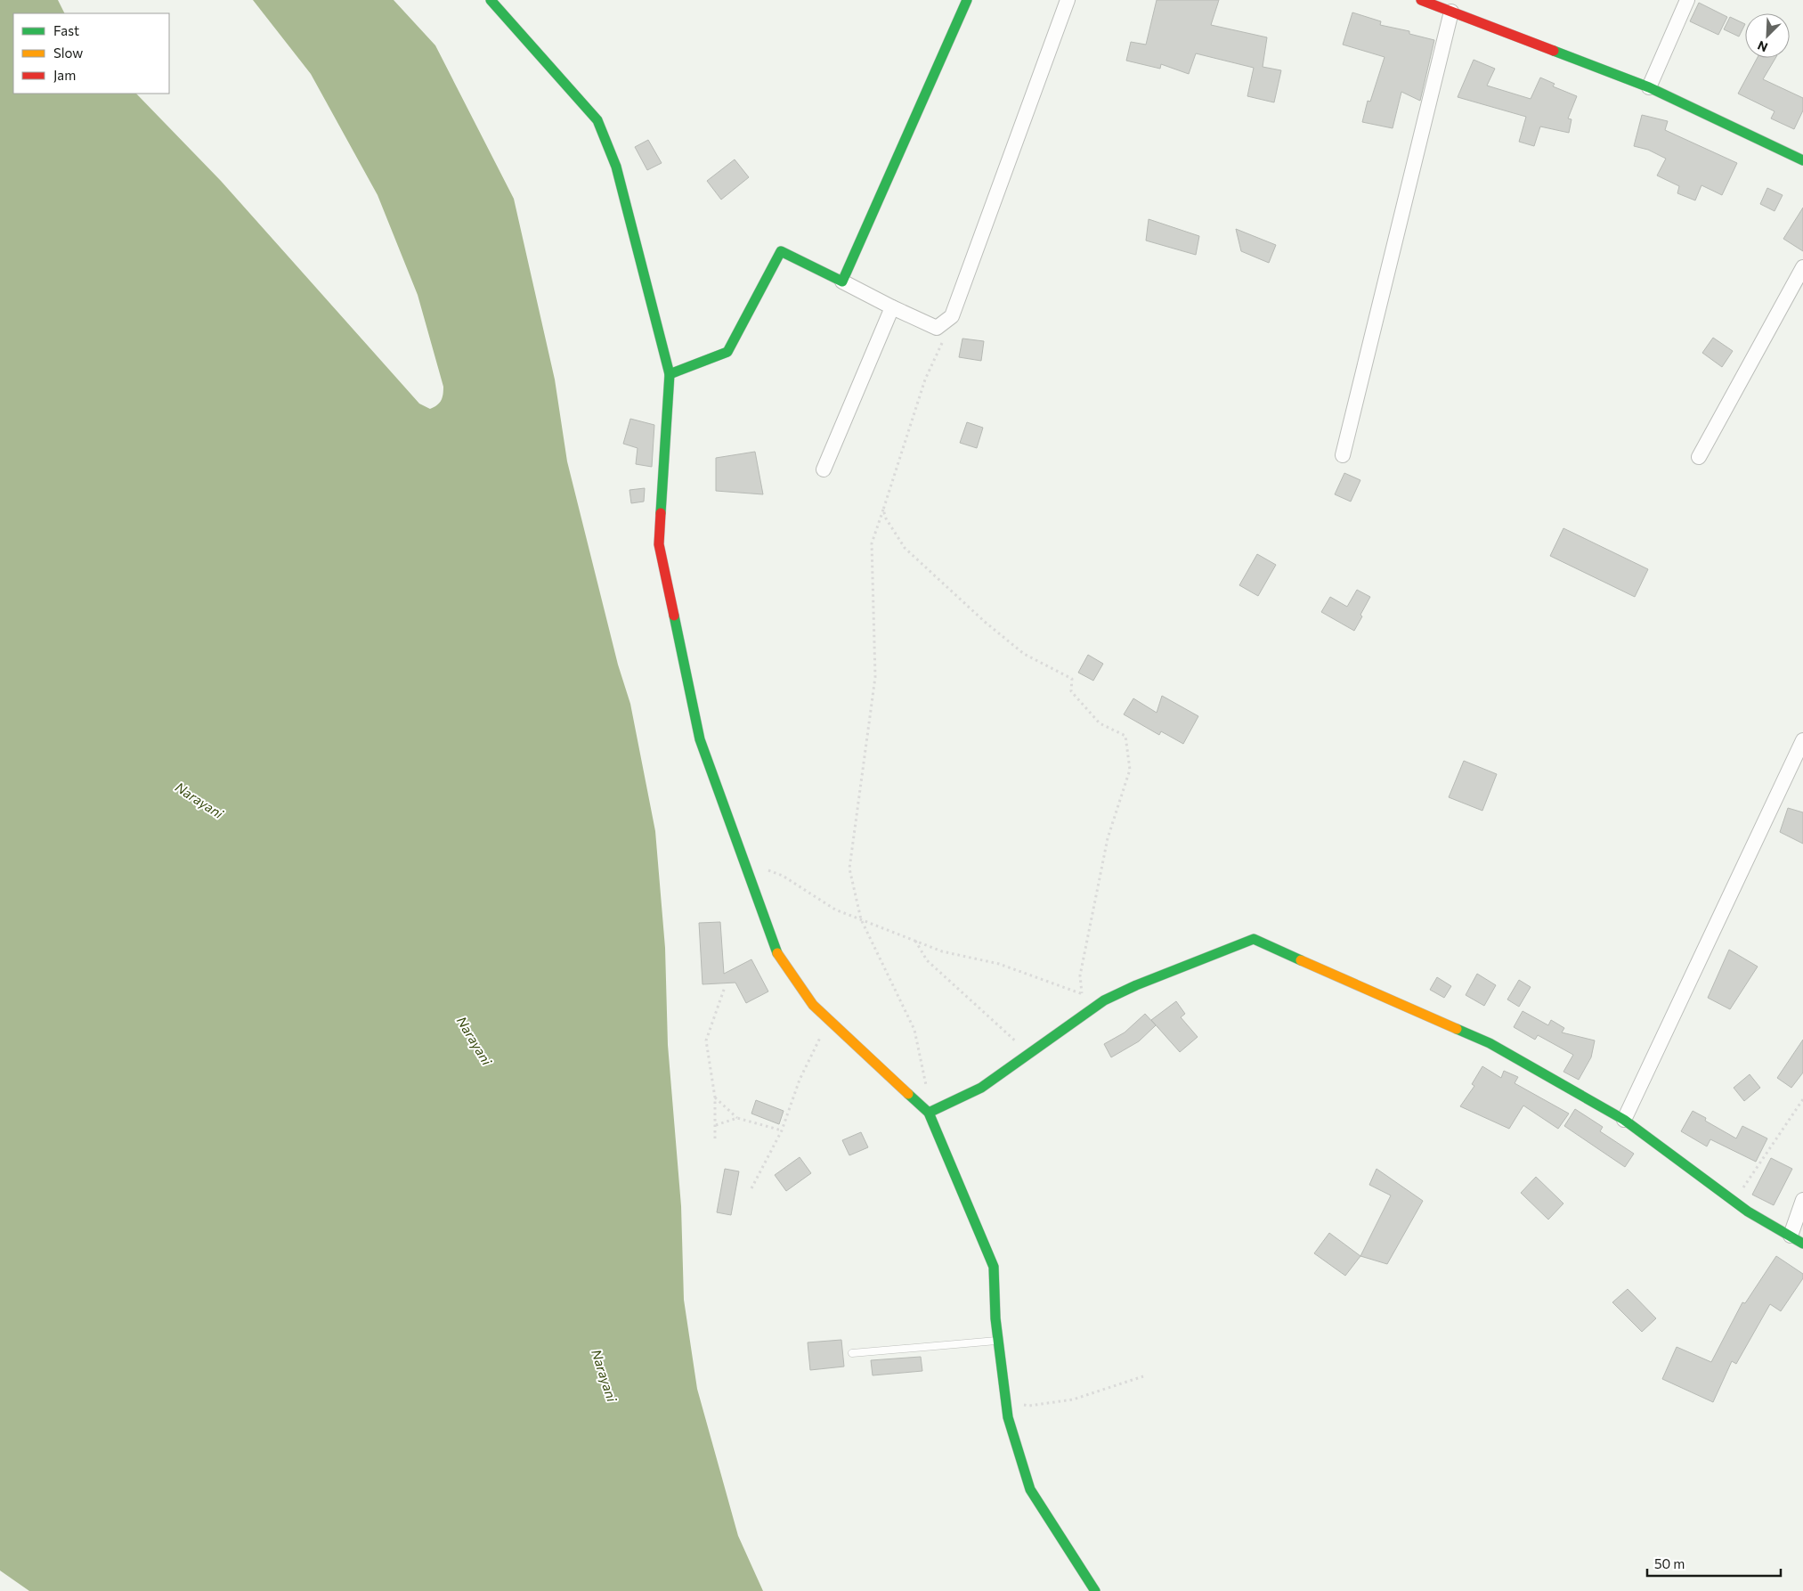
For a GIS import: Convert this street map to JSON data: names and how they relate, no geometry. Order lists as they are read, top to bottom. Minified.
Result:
{"water":["Narayani"],"legend":["Fast","Slow","Jam"],"scale_bar":"50 m","north":"bottom left"}
